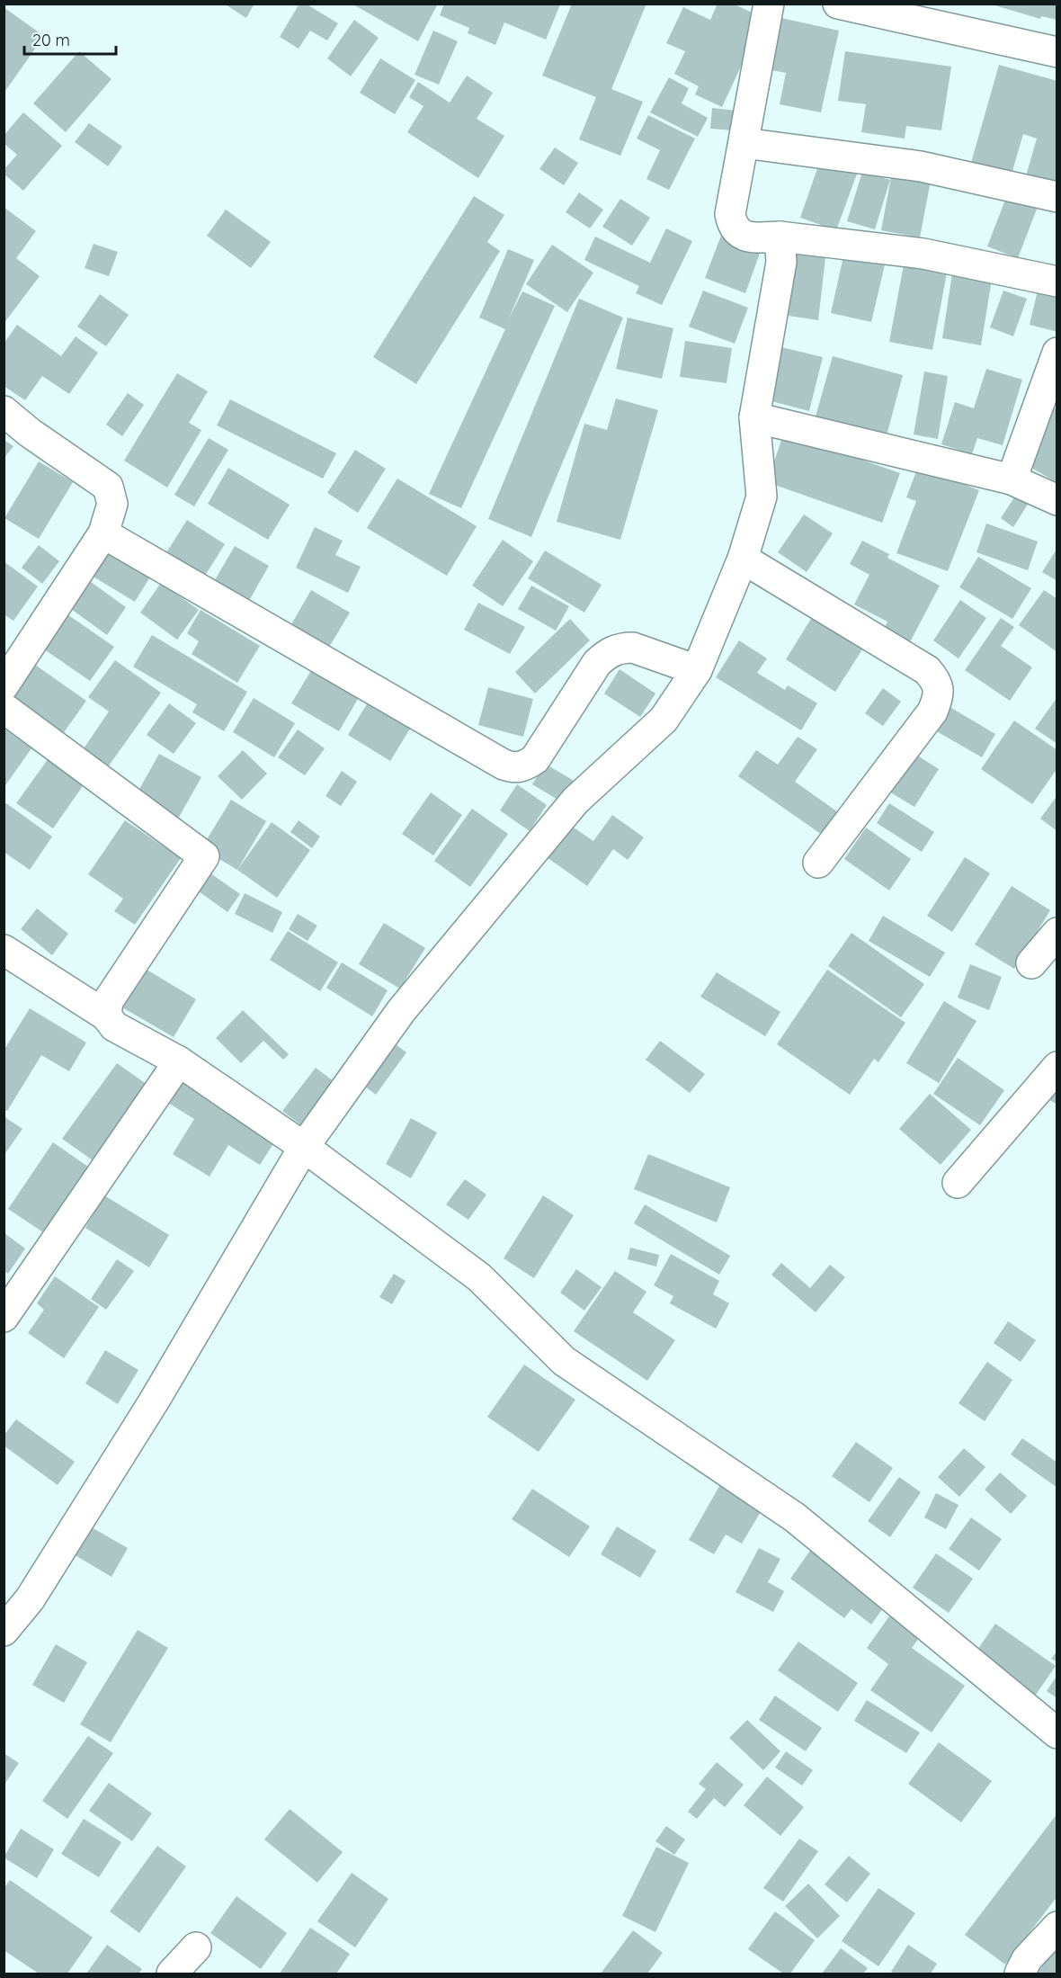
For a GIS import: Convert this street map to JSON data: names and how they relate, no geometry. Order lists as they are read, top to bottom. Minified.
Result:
{"scale_bar":"20 m"}
